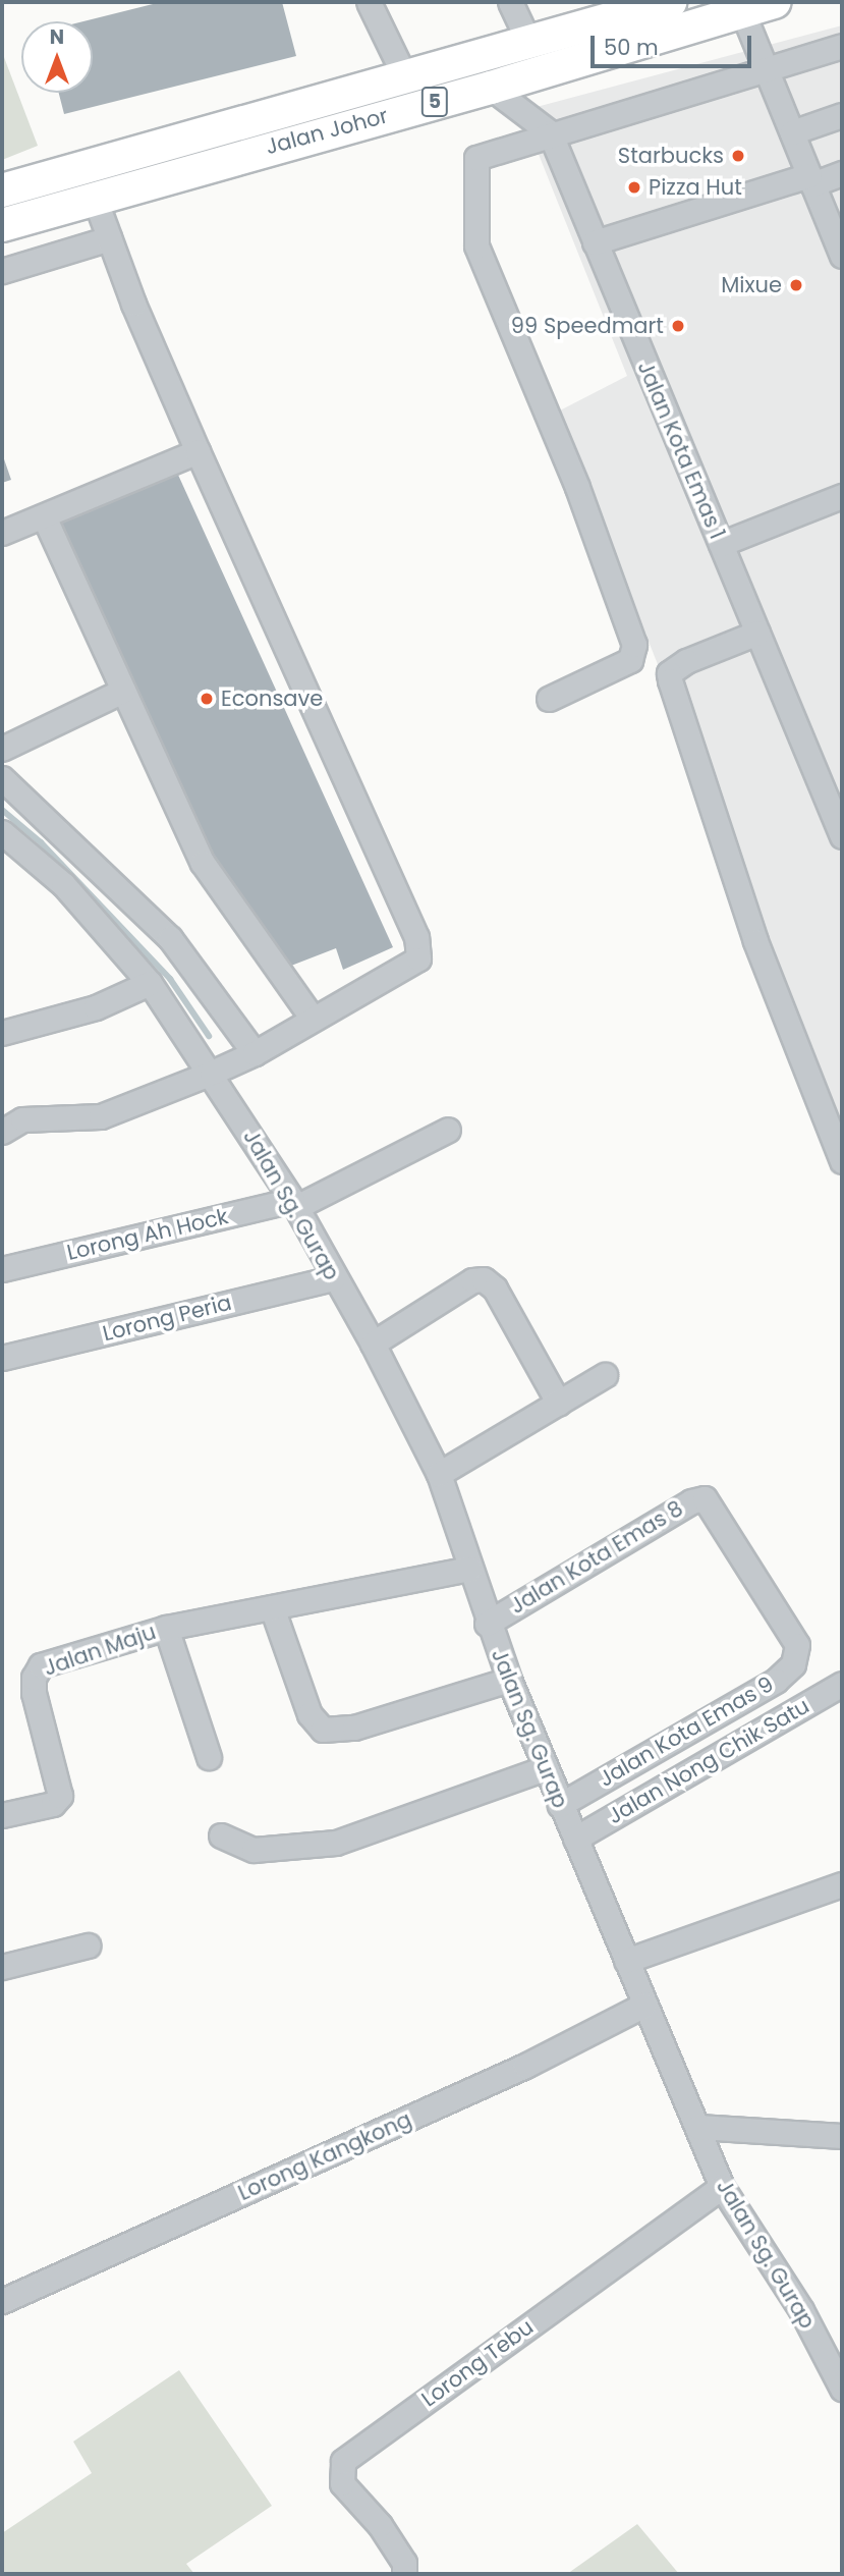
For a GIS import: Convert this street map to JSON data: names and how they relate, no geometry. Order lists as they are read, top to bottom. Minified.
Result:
{"streets":{"highway":["5","Jalan Johor"],"street":["Jalan Kota Emas 1","Jalan Sg. Gurap","Lorong Ah Hock","Lorong Peria","Jalan Kota Emas 8","Jalan Maju","Jalan Kota Emas 9","Jalan Nong Chik Satu","Lorong Kangkong","Lorong Tebu"]},"crossings":[["Jalan Sg. Gurap","Lorong Ah Hock"],["Jalan Sg. Gurap","Lorong Peria"],["Jalan Sg. Gurap","Jalan Kota Emas 8"],["Jalan Sg. Gurap","Jalan Maju"],["Jalan Sg. Gurap","Jalan Kota Emas 9"],["Jalan Sg. Gurap","Jalan Nong Chik Satu"],["Jalan Sg. Gurap","Lorong Kangkong"],["Jalan Sg. Gurap","Lorong Tebu"],["Jalan Kota Emas 8","Jalan Kota Emas 9"]],"places":["Starbucks","Pizza Hut","Mixue","99 Speedmart","Econsave"],"scale_bar":"50 m","north":"top"}
